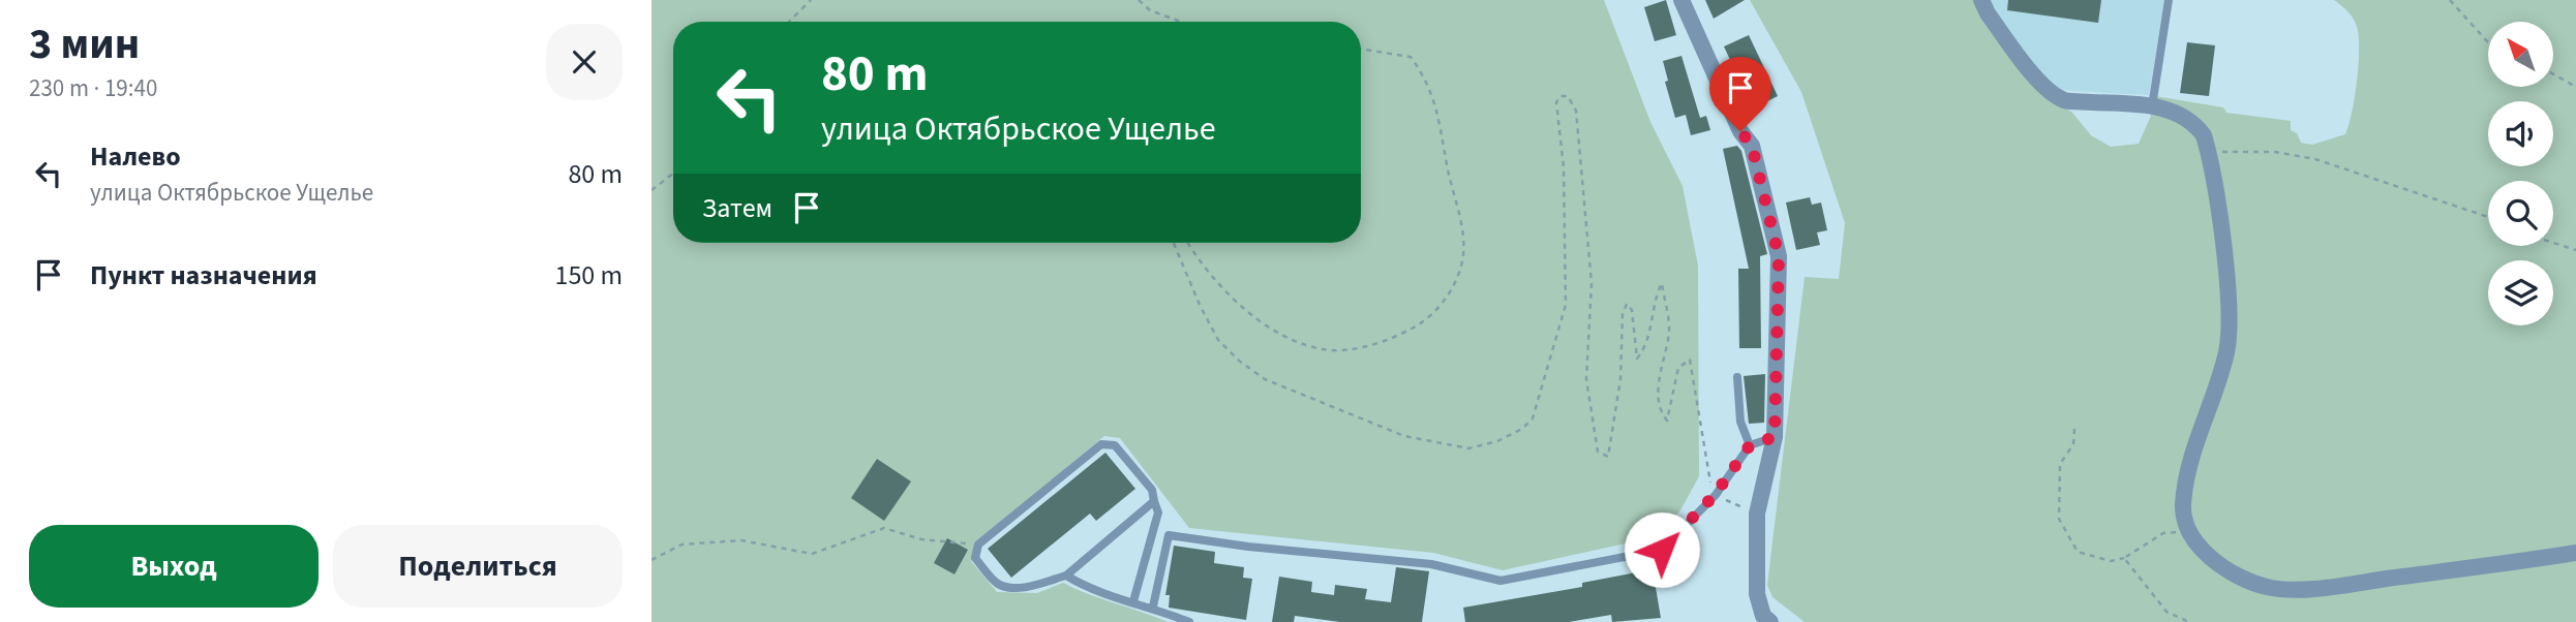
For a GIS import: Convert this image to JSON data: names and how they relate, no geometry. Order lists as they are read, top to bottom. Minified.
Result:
{"north":"top left","page":{"heading":["3 мин","230 m · 19:40"],"turn":["80 m","улица Октябрьское Ущелье"],"list":[{"name":"Налево","note":"улица Октябрьское Ущелье","value":"80 m"},{"name":"Пункт назначения","value":"150 m"}],"then":"Затем","buttons":["Выход","Поделиться"]}}
